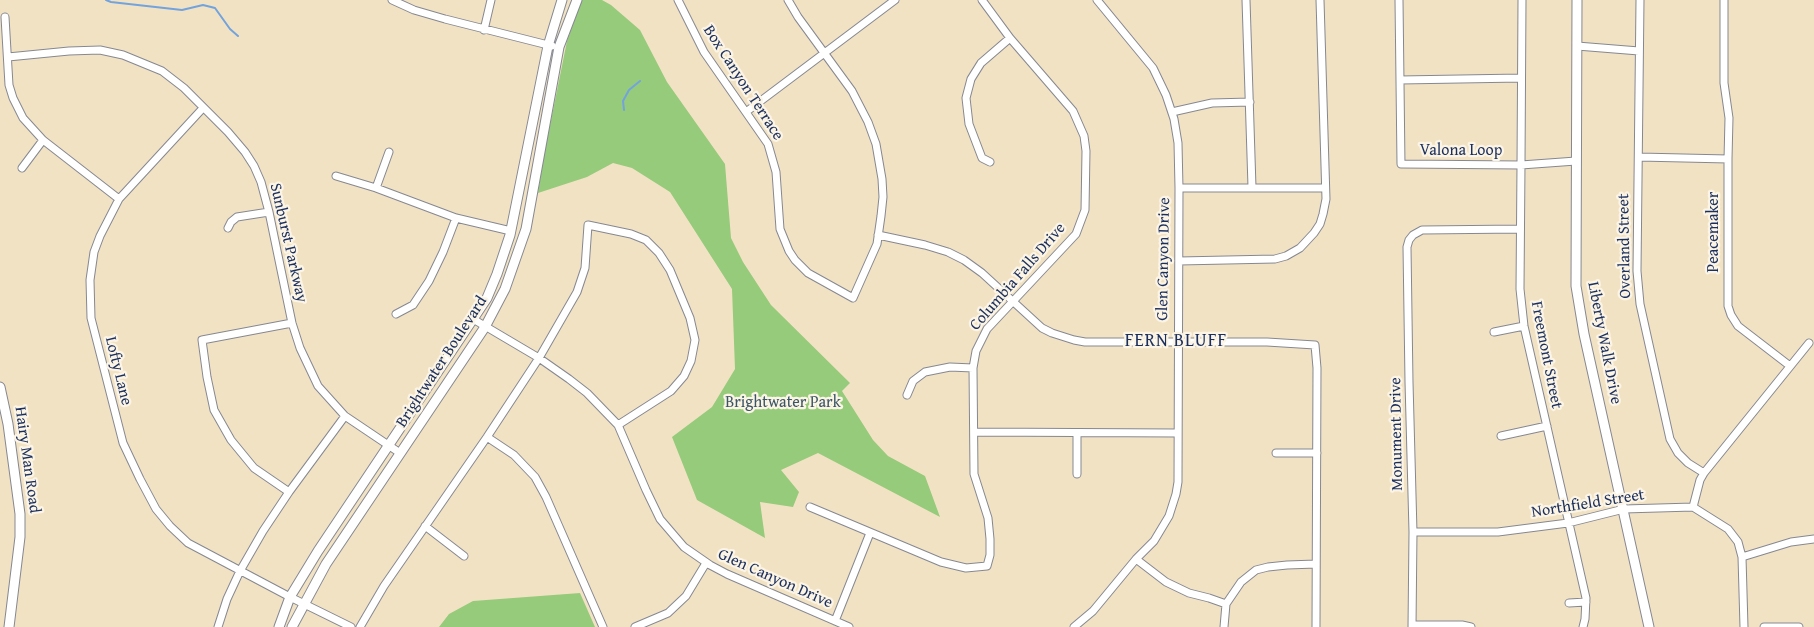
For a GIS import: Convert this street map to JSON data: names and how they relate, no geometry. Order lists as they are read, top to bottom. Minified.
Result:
{"streets":{"street":["Box Canyon Terrace","Valona Loop","Peacemaker","Sunburst Parkway","Overland Street","Glen Canyon Drive","Columbia Falls Drive","Liberty Walk Drive","Freemont Street","Brightwater Boulevard","Lofty Lane","Monument Drive","Hairy Man Road","Northfield Street"]},"crossings":[["Valona Loop","Freemont Street"],["Sunburst Parkway","Brightwater Boulevard"],["Sunburst Parkway","Lofty Lane"],["Glen Canyon Drive","Brightwater Boulevard"],["Liberty Walk Drive","Northfield Street"],["Freemont Street","Monument Drive"],["Freemont Street","Northfield Street"],["Brightwater Boulevard","Lofty Lane"],["Monument Drive","Northfield Street"]],"districts":["FERN BLUFF"],"parks":["Brightwater Park"]}
